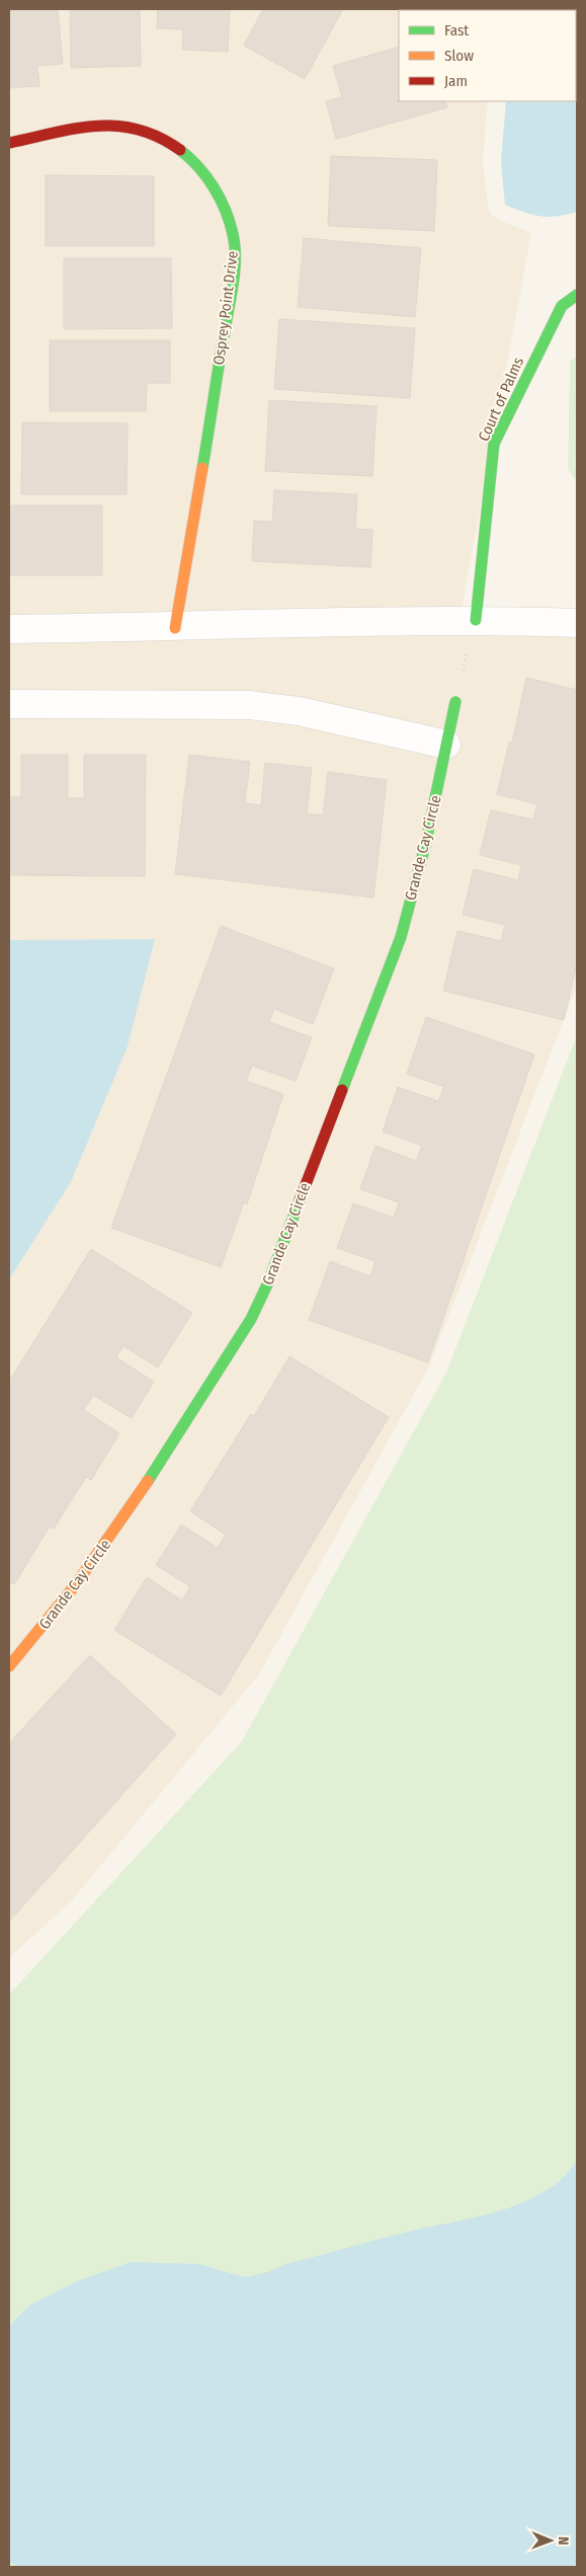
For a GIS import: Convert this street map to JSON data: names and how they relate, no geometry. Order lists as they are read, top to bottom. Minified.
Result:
{"streets":{"street":["Osprey Point Drive","Court of Palms","Grande Cay Circle"]},"legend":["Fast","Slow","Jam"],"north":"right"}
